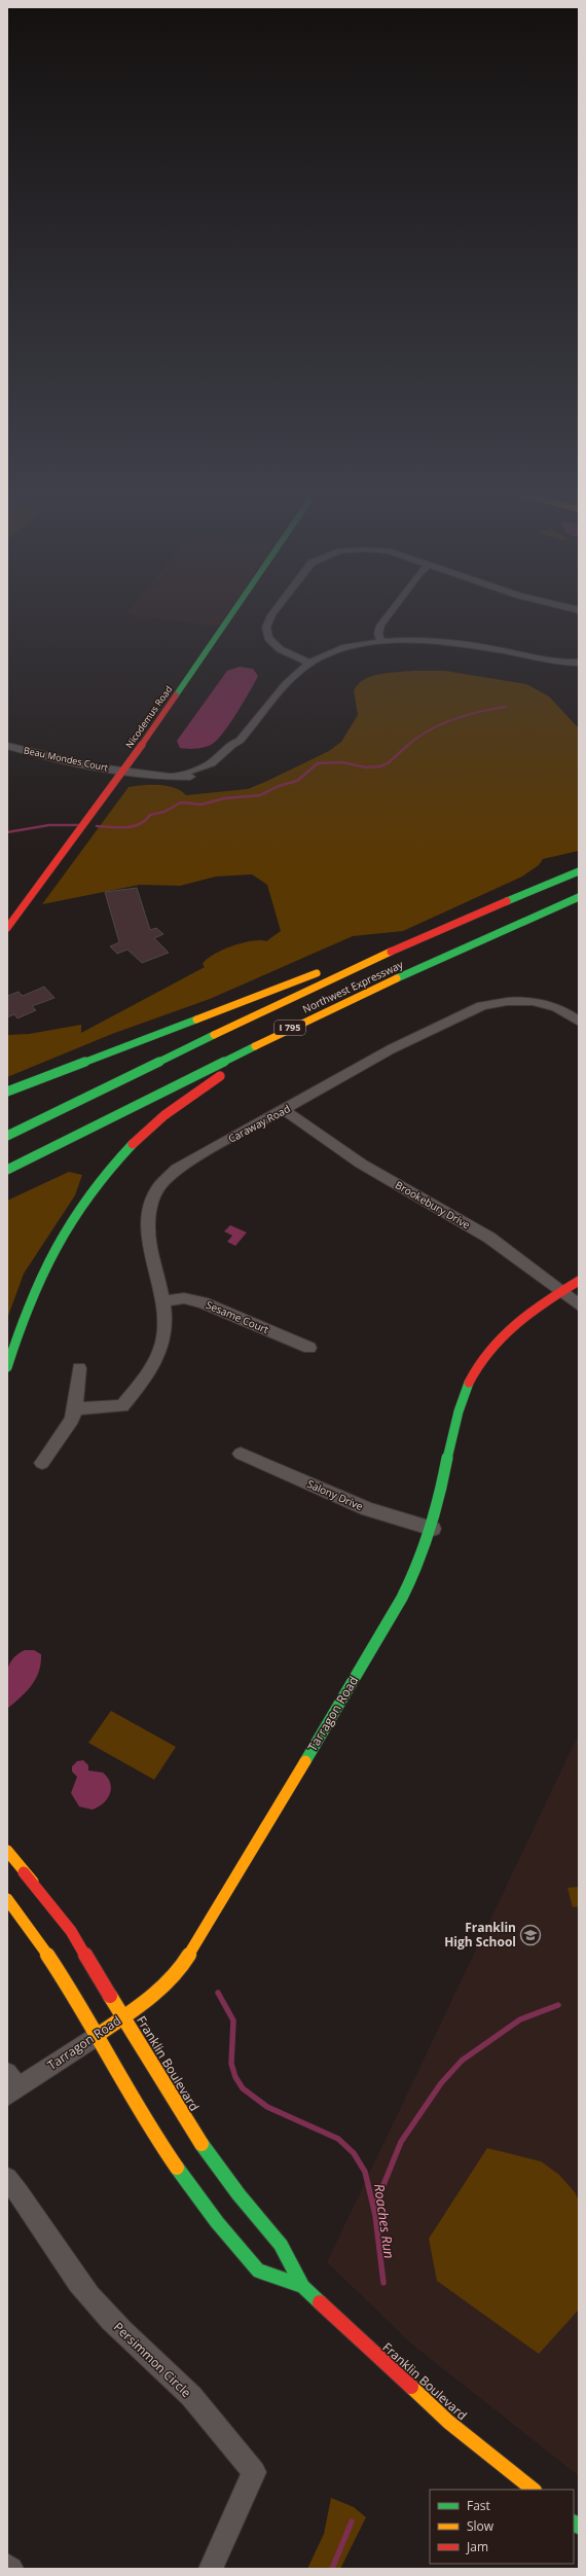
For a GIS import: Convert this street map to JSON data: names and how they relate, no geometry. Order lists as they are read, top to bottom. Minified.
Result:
{"streets":{"main road":["Nicodemus Road","Northwest Expressway","I 795","Tarragon Road","Franklin Boulevard"],"street":["Beau Mondes Court","Caraway Road","Brookebury Drive","Sesame Court","Salony Drive","Persimmon Circle"]},"crossings":[["Nicodemus Road","Beau Mondes Court"],["Caraway Road","Brookebury Drive"],["Caraway Road","Sesame Court"],["Brookebury Drive","Tarragon Road"],["Salony Drive","Tarragon Road"],["Tarragon Road","Franklin Boulevard"]],"water":["Roaches Run"],"places":{"school or university":["Franklin High School"]},"legend":["Fast","Slow","Jam"]}
